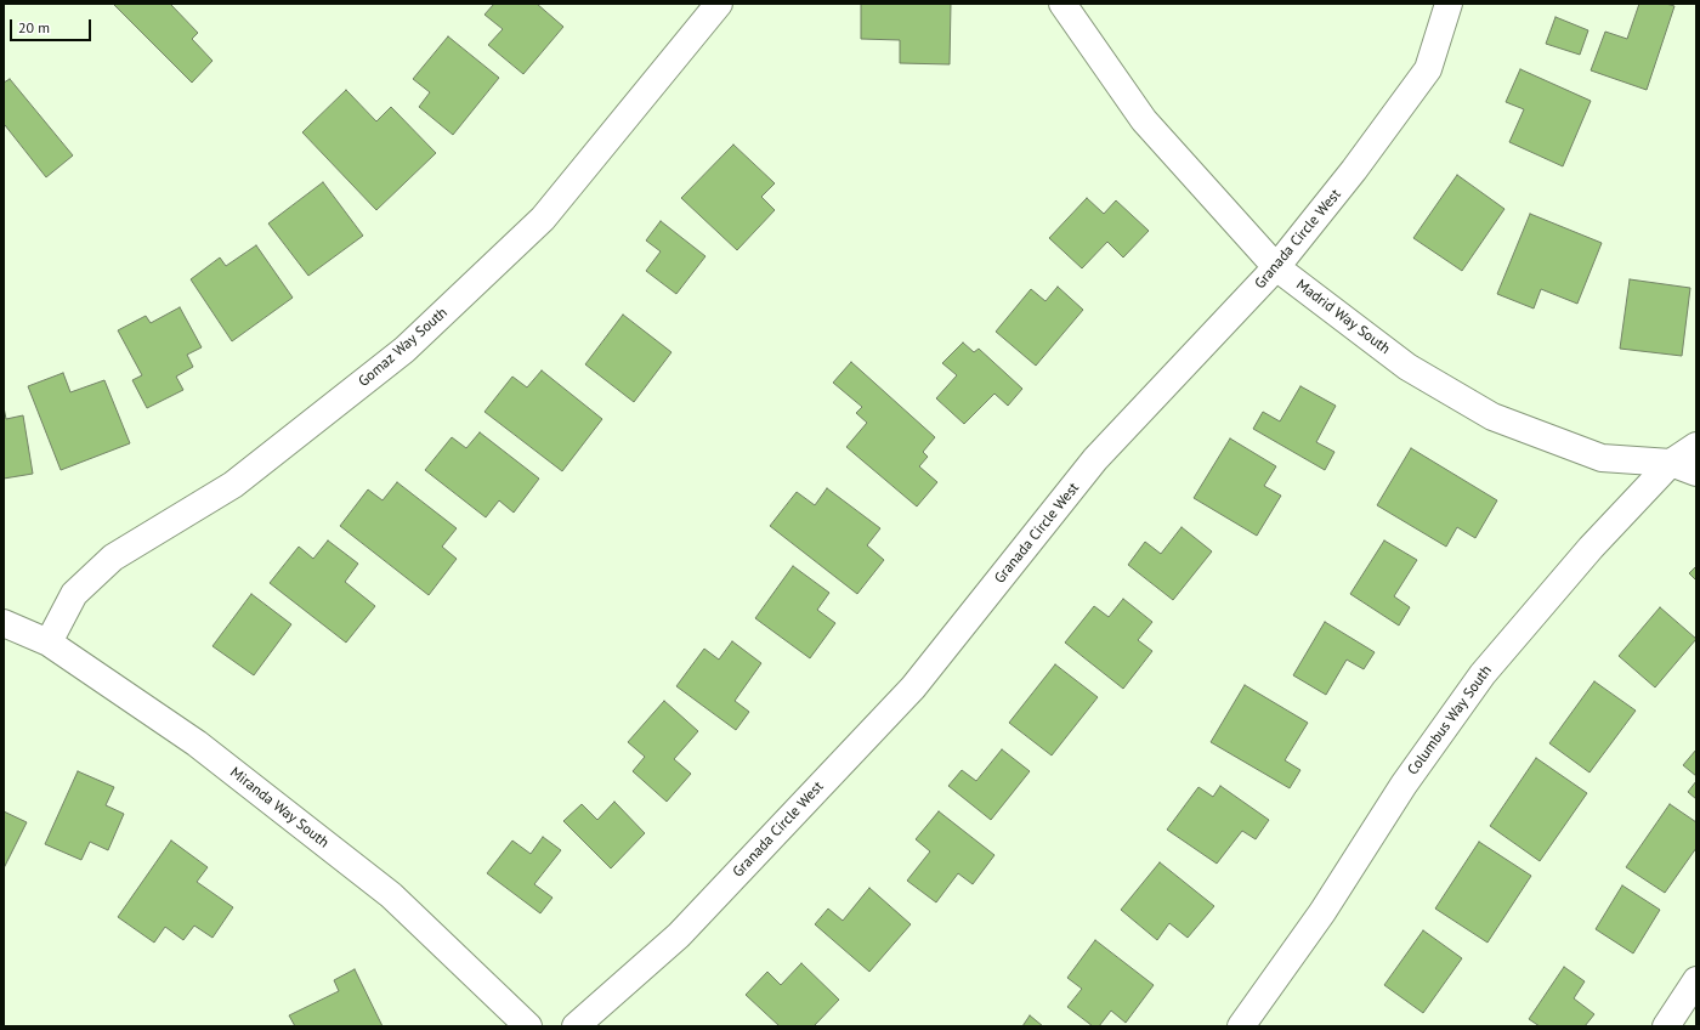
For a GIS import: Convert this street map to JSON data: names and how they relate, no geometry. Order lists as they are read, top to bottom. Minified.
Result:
{"streets":{"street":["Granada Circle West","Madrid Way South","Gomaz Way South","Columbus Way South","Miranda Way South"]},"crossings":[["Granada Circle West","Madrid Way South"],["Madrid Way South","Columbus Way South"],["Gomaz Way South","Miranda Way South"]],"scale_bar":"20 m"}
